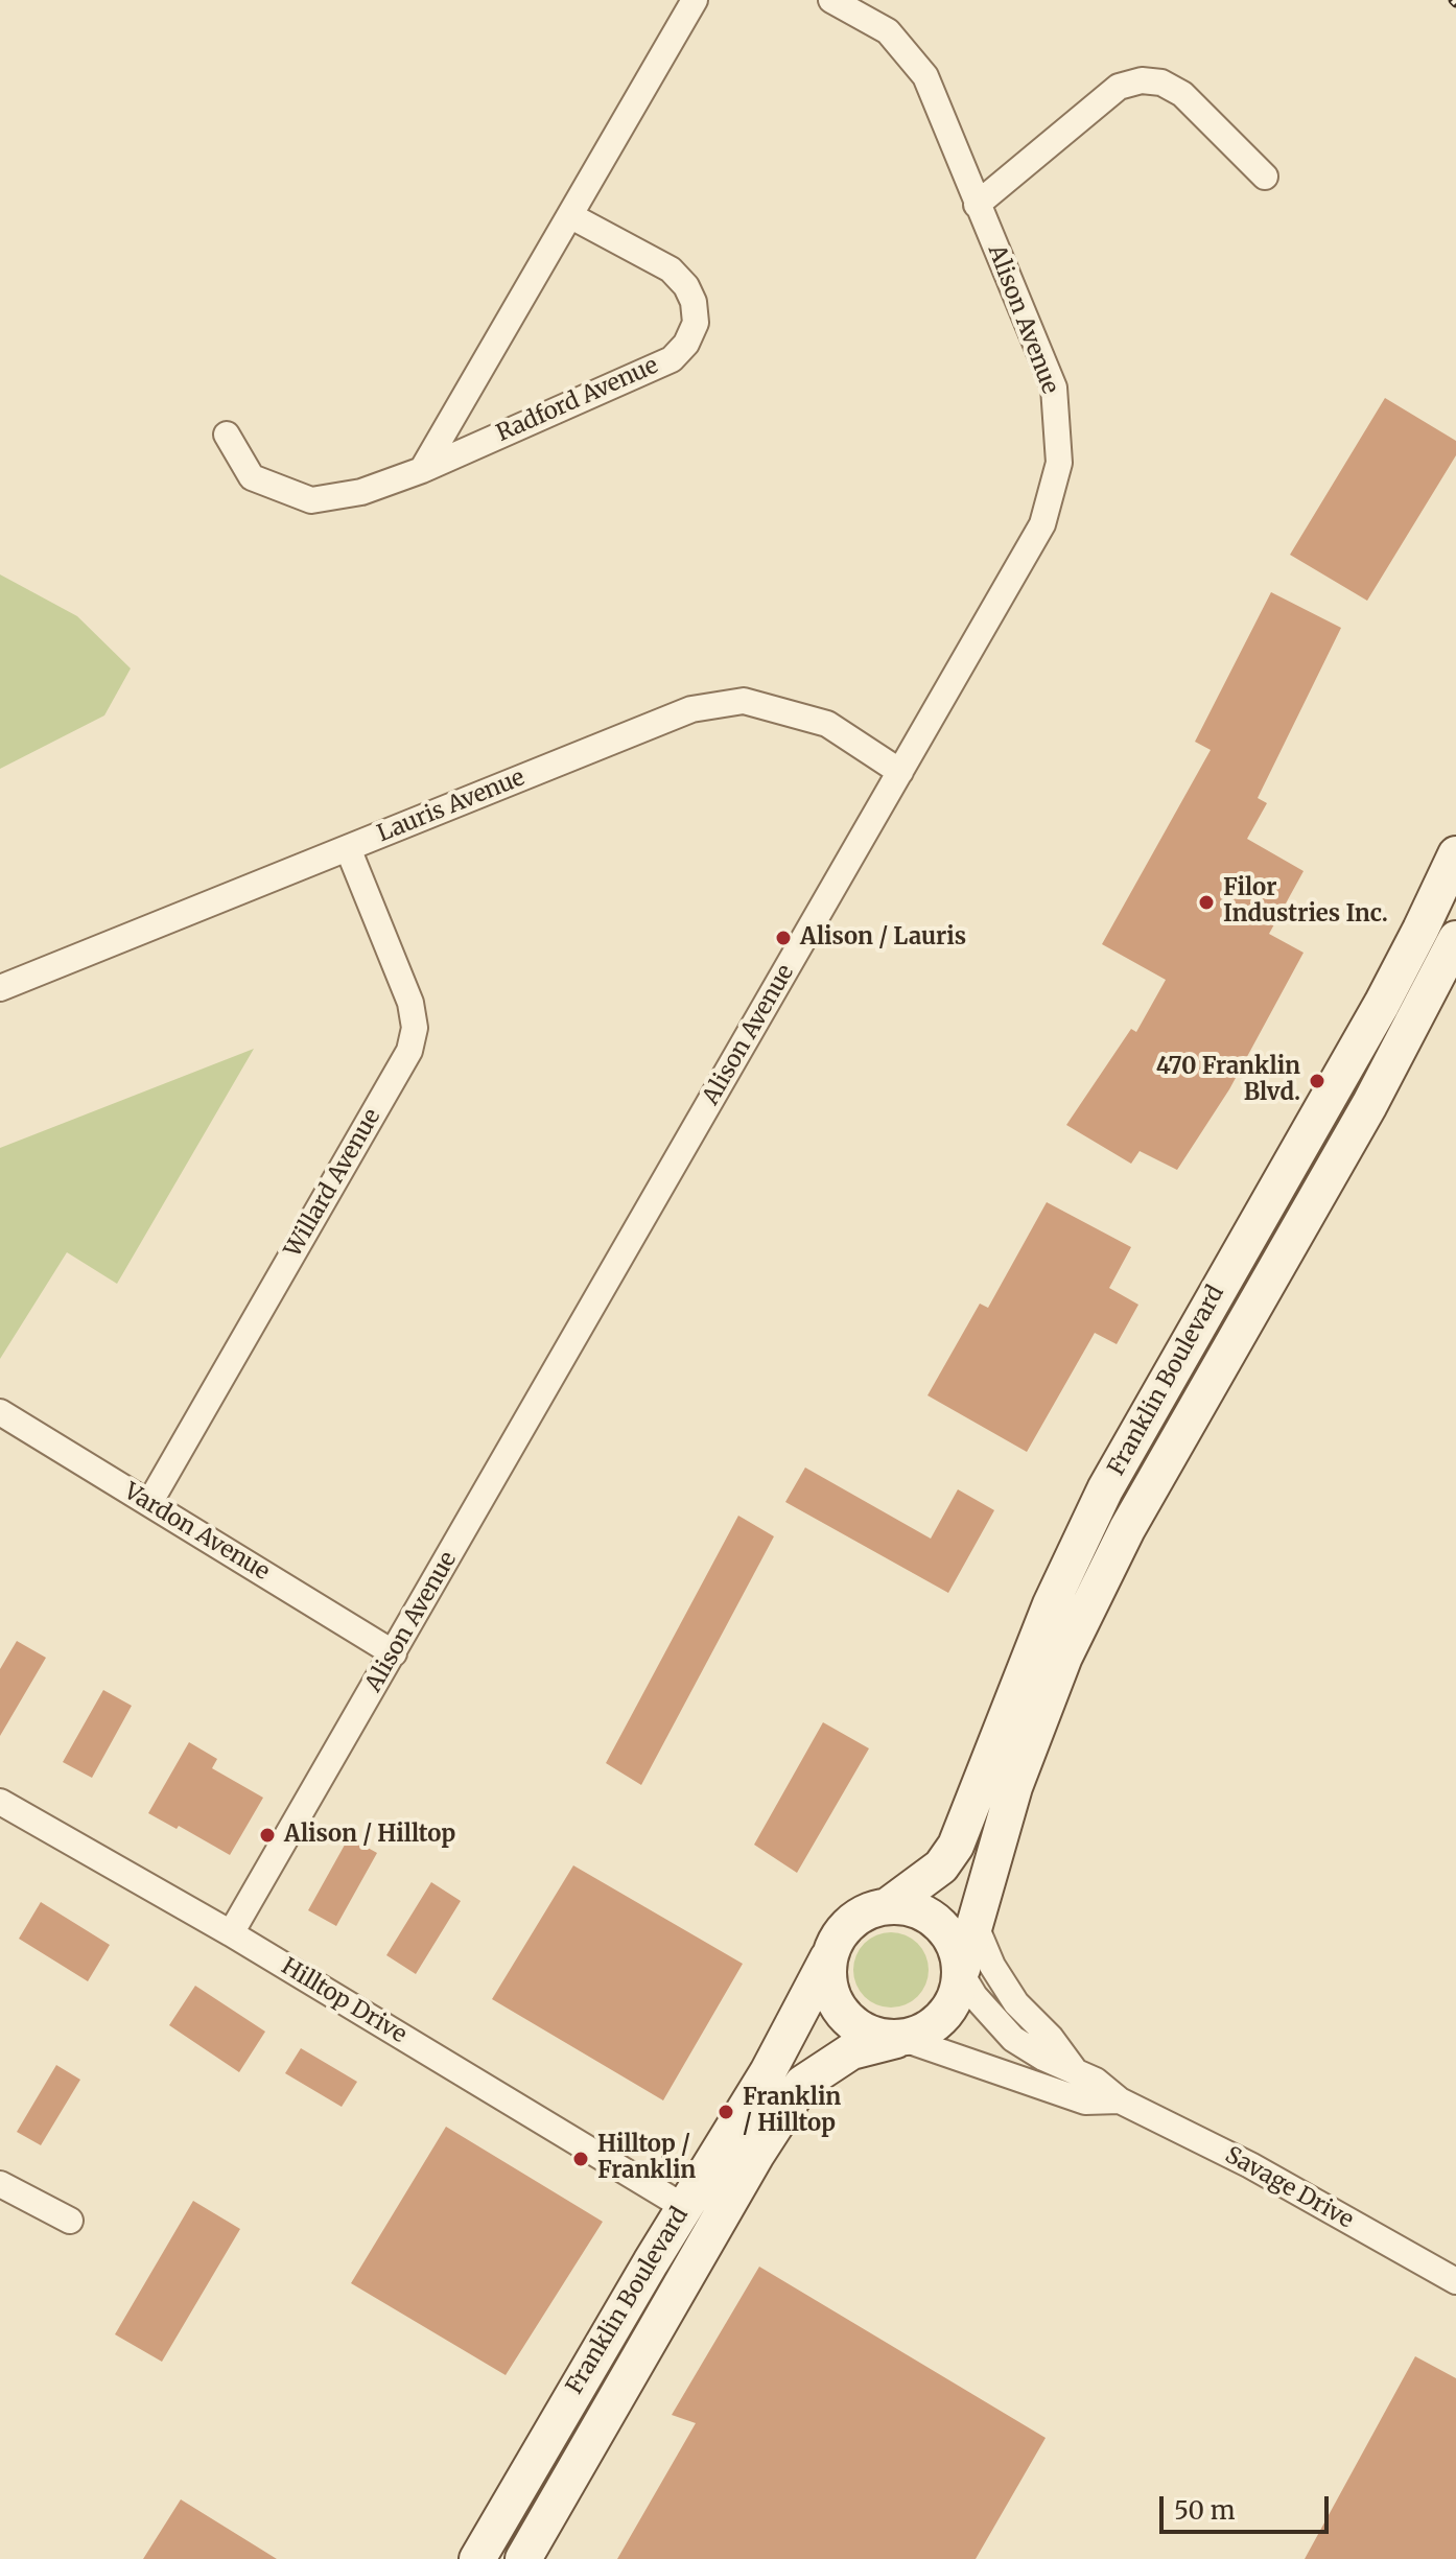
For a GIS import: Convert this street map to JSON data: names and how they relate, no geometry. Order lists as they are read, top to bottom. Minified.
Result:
{"streets":{"main road":["Franklin Boulevard"],"street":["Alison Avenue","Radford Avenue","Lauris Avenue","Willard Avenue","Vardon Avenue","Hilltop Drive","Savage Drive"]},"crossings":[["Alison Avenue","Lauris Avenue"],["Alison Avenue","Vardon Avenue"],["Alison Avenue","Hilltop Drive"],["Lauris Avenue","Willard Avenue"],["Willard Avenue","Vardon Avenue"],["Franklin Boulevard","Hilltop Drive"],["Franklin Boulevard","Savage Drive"]],"places":["Filor Industries Inc.","Alison / Lauris","470 Franklin Blvd.","Alison / Hilltop","Franklin / Hilltop","Hilltop / Franklin"],"scale_bar":"50 m"}
